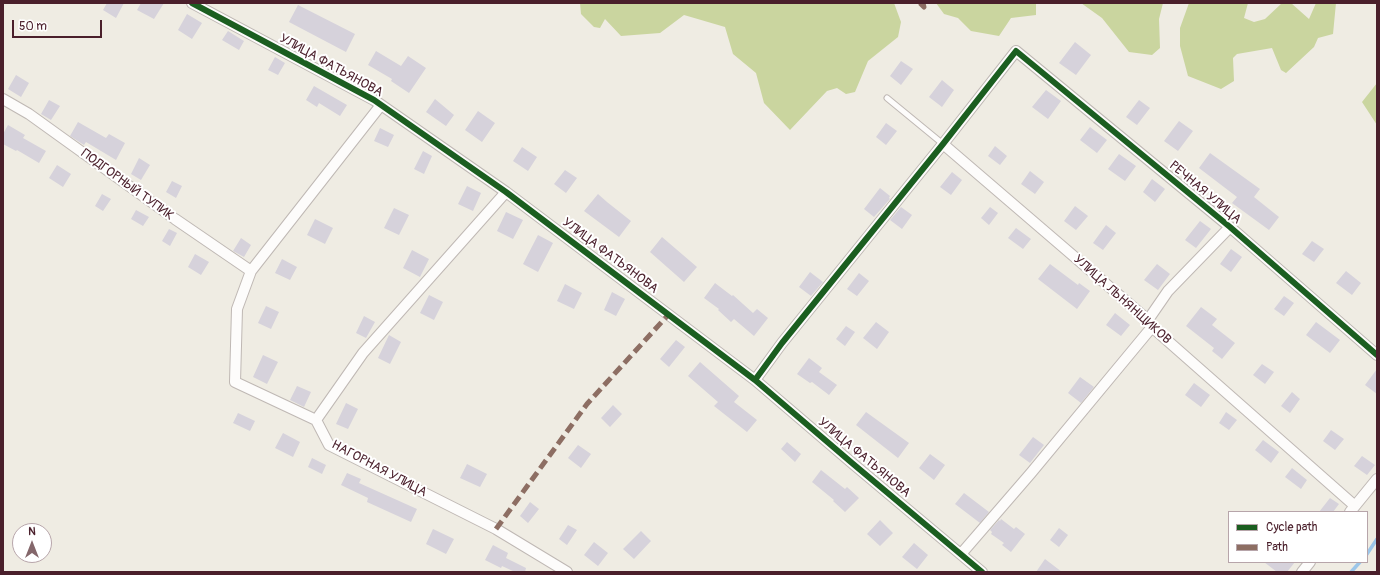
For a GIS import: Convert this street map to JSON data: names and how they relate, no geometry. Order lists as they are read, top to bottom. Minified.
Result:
{"streets":{"street":["УЛИЦА ФАТЬЯНОВА","ПОДГОРНЫЙ ТУПИК","РЕЧНАЯ УЛИЦА","УЛИЦА ЛЬНЯНЩИКОВ","НАГОРНАЯ УЛИЦА"]},"crossings":[["РЕЧНАЯ УЛИЦА","УЛИЦА ЛЬНЯНЩИКОВ"]],"legend":["Cycle path","Path"],"scale_bar":"50 m","north":"top"}
